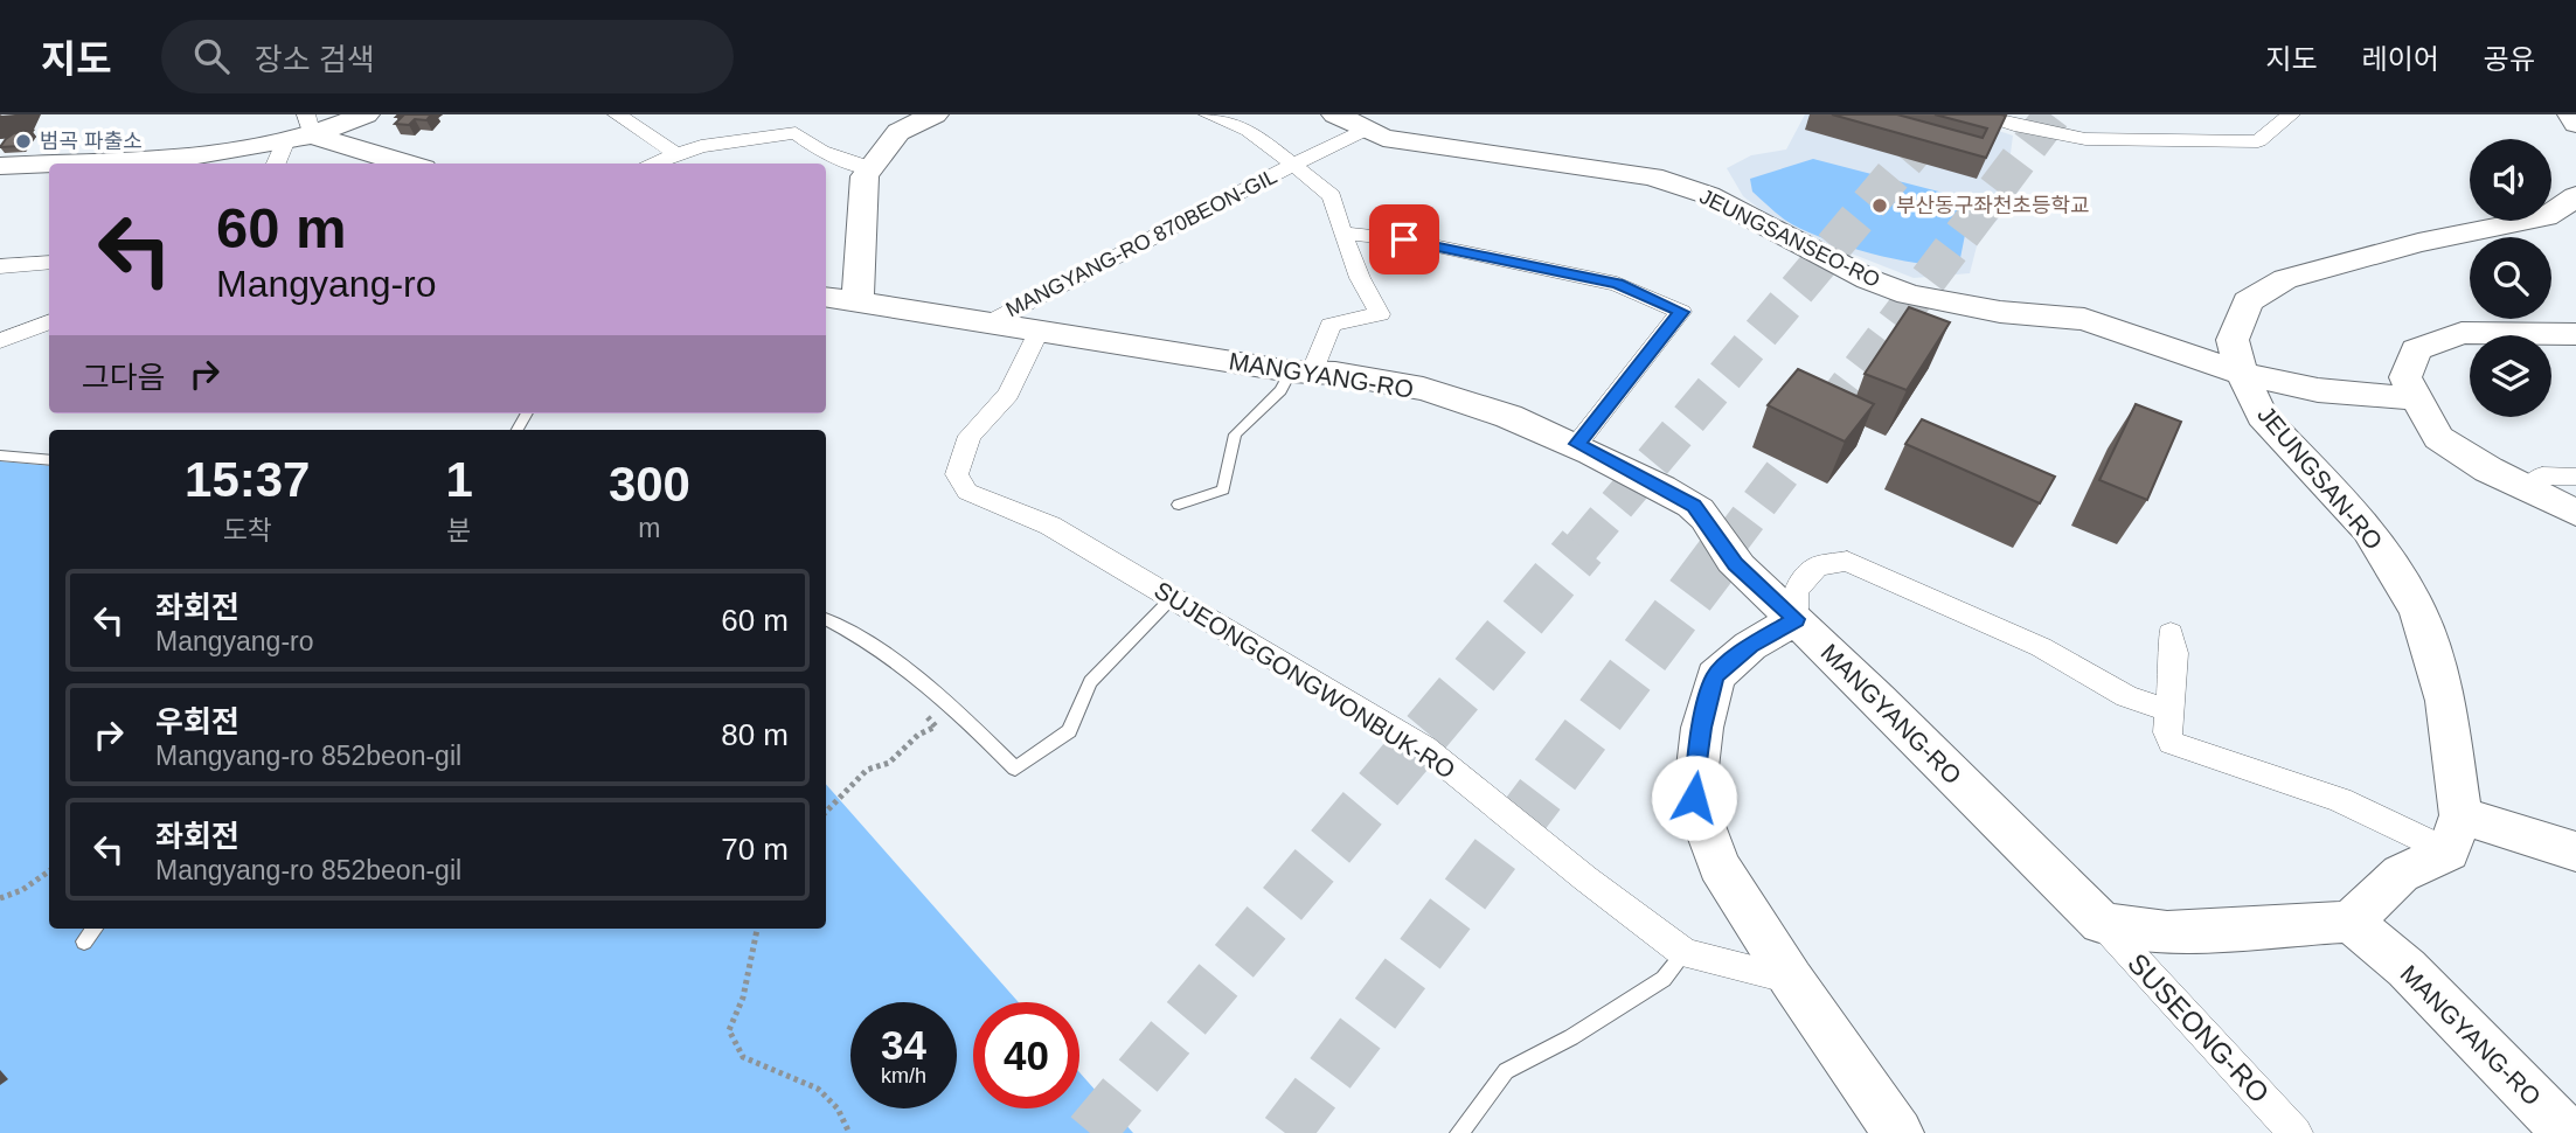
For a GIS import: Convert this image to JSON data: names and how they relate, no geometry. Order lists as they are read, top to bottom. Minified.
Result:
{"streets":{"main road":["JEUNGSANSEO-RO","MANGYANG-RO","JEUNGSAN-RO"],"street":["MANGYANG-RO 870BEON-GIL","SUJEONGGONGWONBUK-RO","SUSEONG-RO"]},"crossings":[["JEUNGSANSEO-RO","MANGYANG-RO 870BEON-GIL"],["JEUNGSANSEO-RO","JEUNGSAN-RO"],["MANGYANG-RO 870BEON-GIL","MANGYANG-RO"],["MANGYANG-RO","SUJEONGGONGWONBUK-RO"],["MANGYANG-RO","SUSEONG-RO"]],"places":["범곡 파출소","부산동구좌천초등학교"],"page":{"header":"지도","search":"장소 검색","nav":["지도","레이어","공유"],"turn":["60 m","Mangyang-ro"],"then":"그다음","eta":["15:37","도착","1","분","300","m"],"list":[{"name":"좌회전","note":"Mangyang-ro","value":"60 m"},{"name":"우회전","note":"Mangyang-ro 852beon-gil","value":"80 m"},{"name":"좌회전","note":"Mangyang-ro 852beon-gil","value":"70 m"}],"speed":"34 km/h","limit":"40"}}
